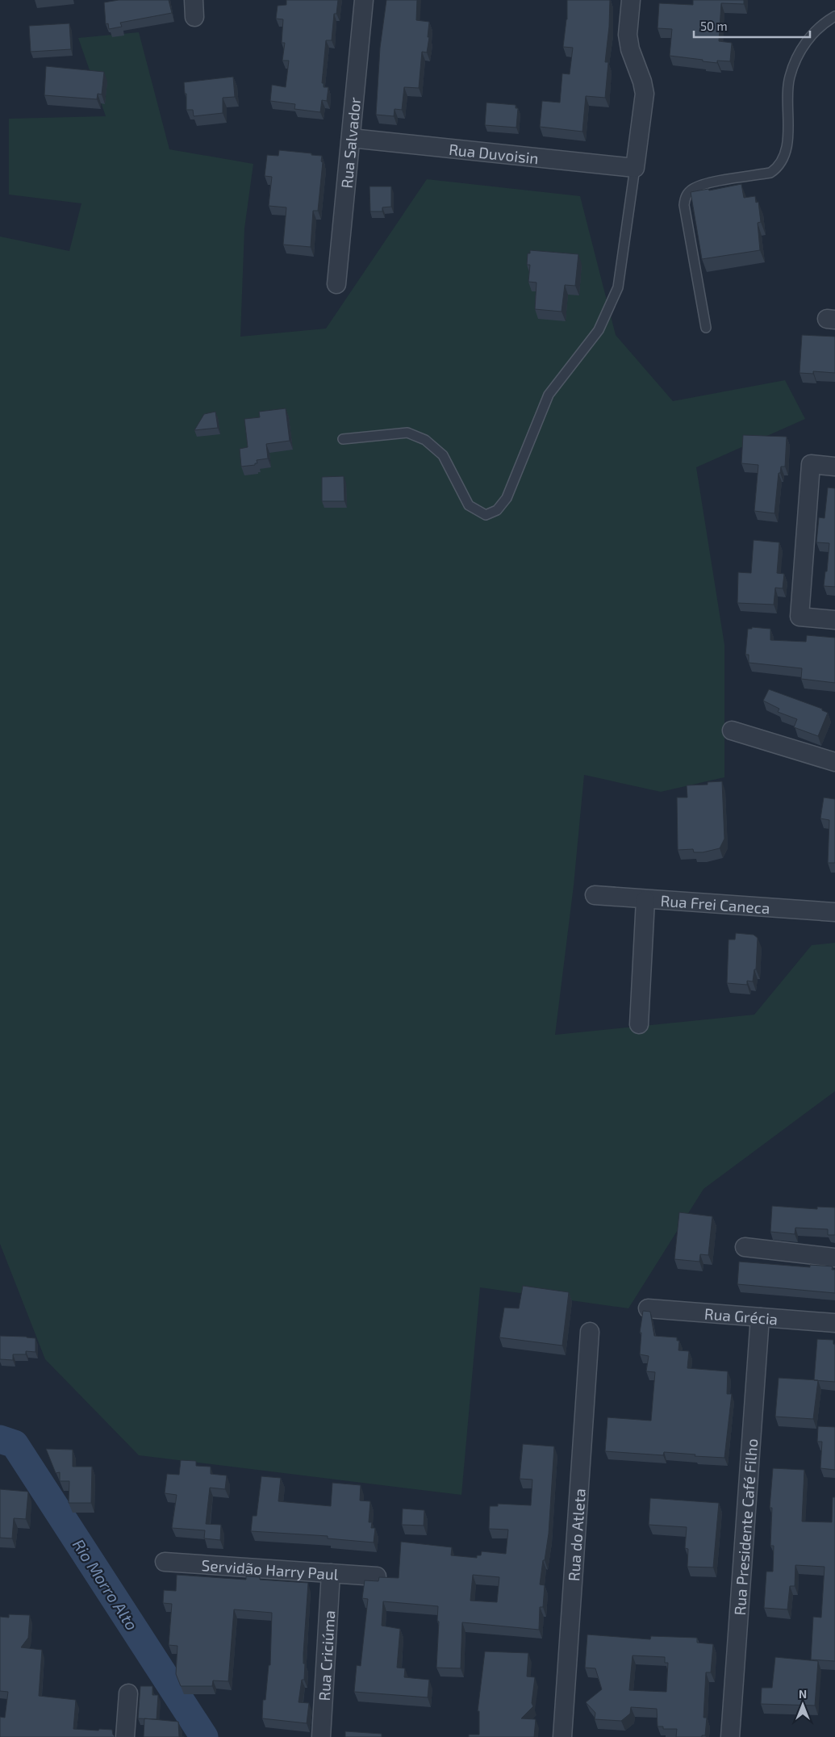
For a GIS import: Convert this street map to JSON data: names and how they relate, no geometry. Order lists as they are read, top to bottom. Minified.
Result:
{"streets":{"street":["Rua Salvador","Rua Duvoisin","Rua Frei Caneca","Rua Grécia","Rua Presidente Café Filho","Rua do Atleta","Servidão Harry Paul","Rua Criciúma"]},"crossings":[["Rua Salvador","Rua Duvoisin"],["Rua Grécia","Rua Presidente Café Filho"],["Servidão Harry Paul","Rua Criciúma"]],"water":["Rio Morro Alto"],"scale_bar":"50 m","north":"top"}
